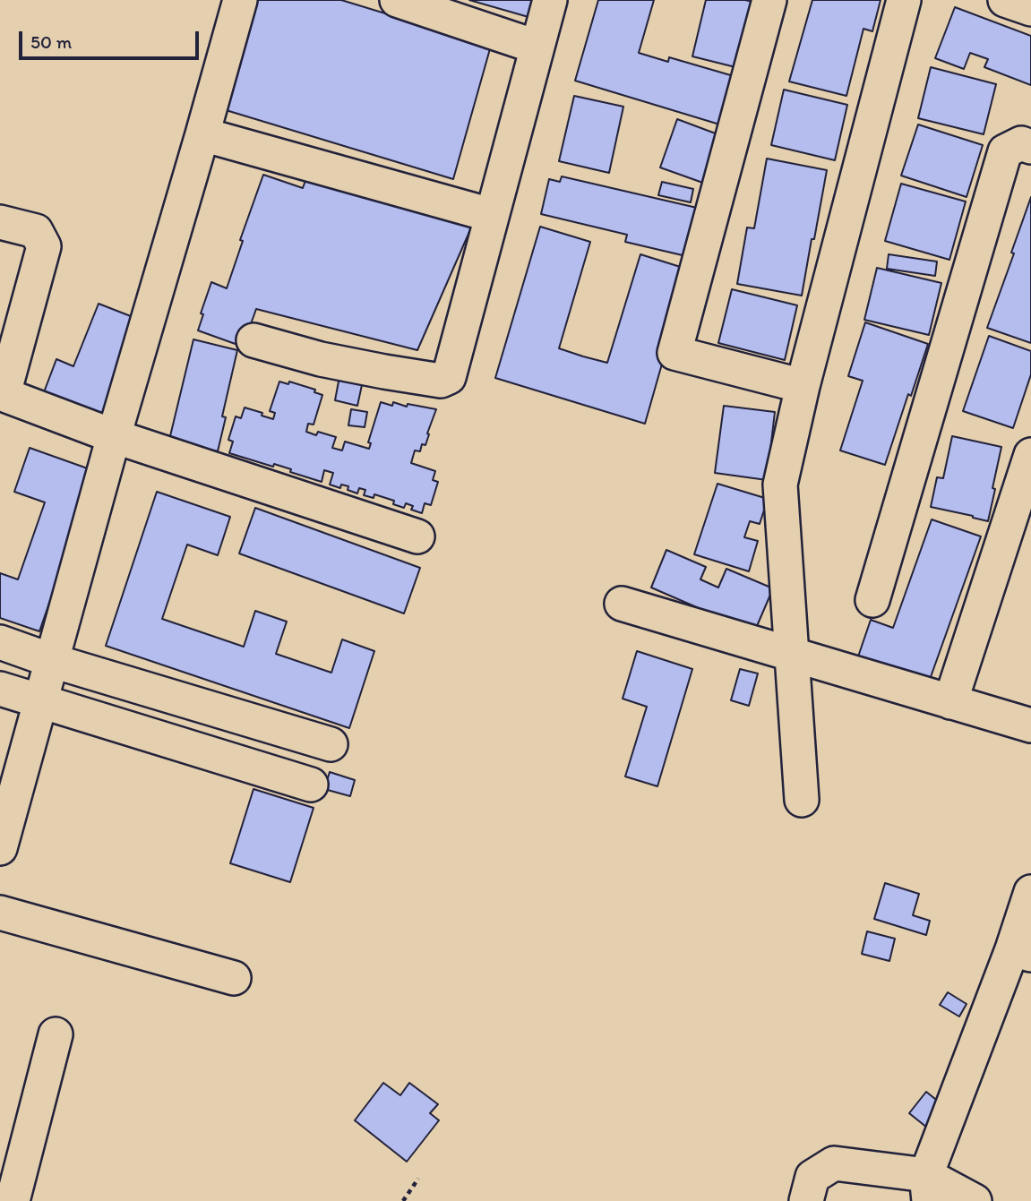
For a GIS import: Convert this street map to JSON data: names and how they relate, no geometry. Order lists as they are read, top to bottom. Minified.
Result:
{"scale_bar":"50 m"}
